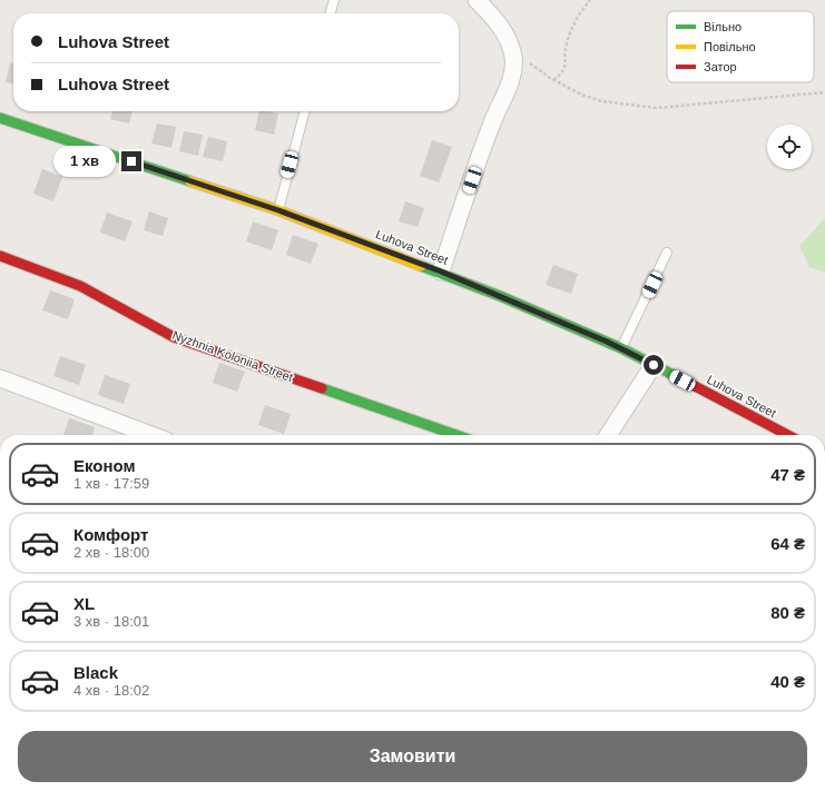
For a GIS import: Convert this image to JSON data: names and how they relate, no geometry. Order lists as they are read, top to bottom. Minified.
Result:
{"streets":{"street":["Luhova Street","Nyzhnia Koloniia Street"]},"legend":["Вільно","Повільно","Затор"],"page":{"banner":["Luhova Street","Luhova Street"],"bubble":"1 хв","list":[{"name":"Економ","note":"1 хв · 17:59","value":"47 ₴"},{"name":"Комфорт","note":"2 хв · 18:00","value":"64 ₴"},{"name":"XL","note":"3 хв · 18:01","value":"80 ₴"},{"name":"Black","note":"4 хв · 18:02","value":"40 ₴"}],"buttons":"Замовити"}}
